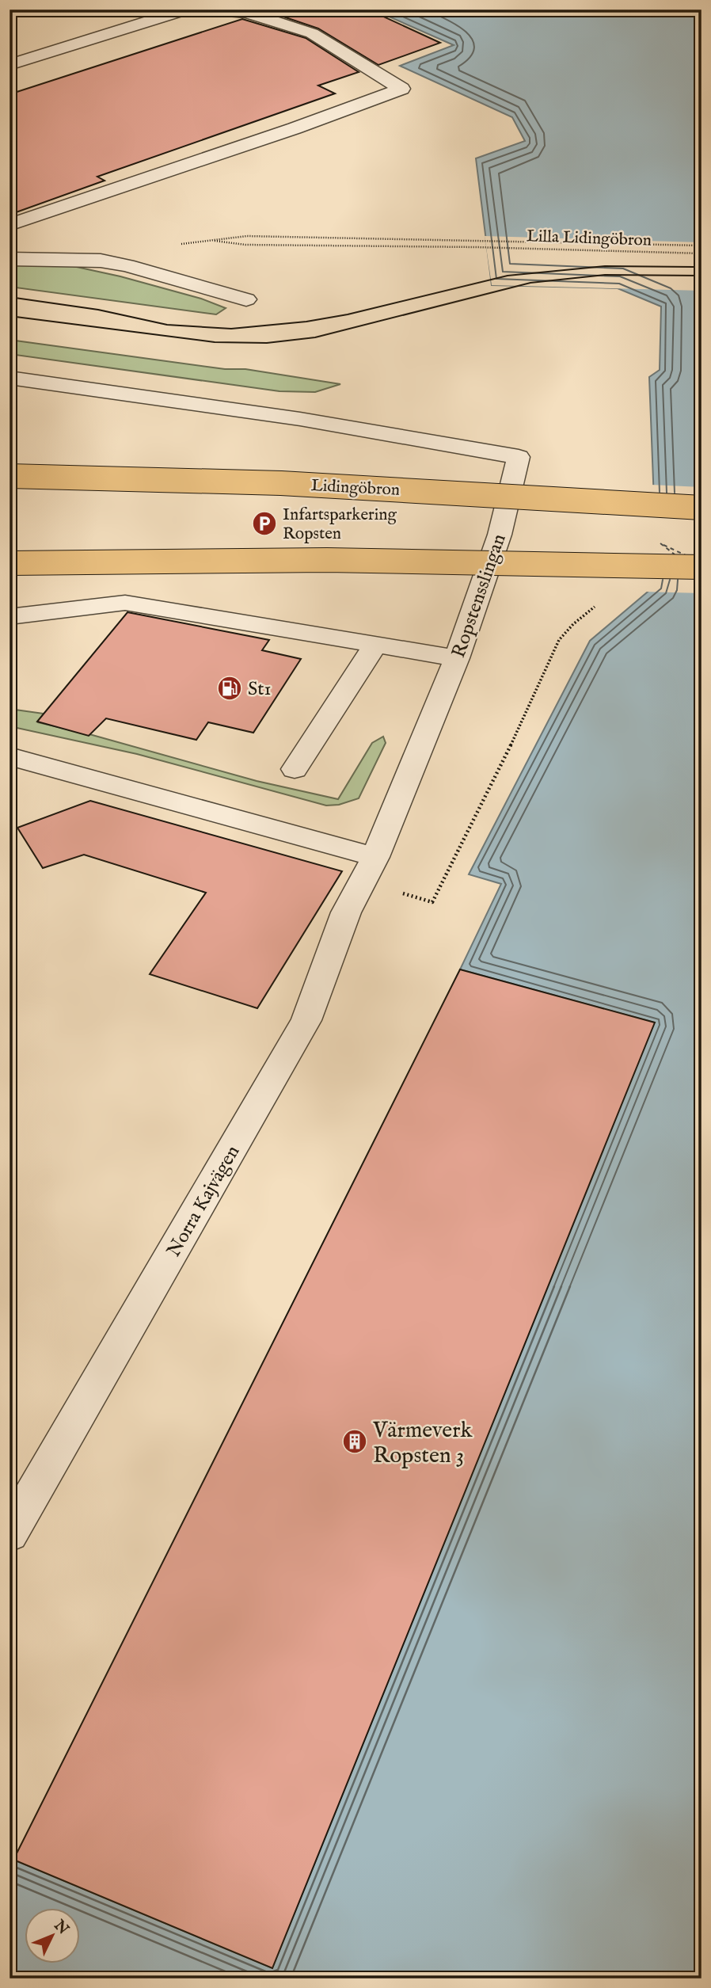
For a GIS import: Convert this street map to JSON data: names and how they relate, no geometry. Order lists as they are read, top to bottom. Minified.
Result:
{"streets":{"main road":["Lidingöbron"],"street":["Ropstensslingan","Norra Kajvägen"],"path":["Lilla Lidingöbron"]},"crossings":[["Ropstensslingan","Norra Kajvägen"]],"places":{"parking":["Infartsparkering Ropsten"],"fuel station":["St1"],"building":["Värmeverk Ropsten 3"]},"north":"top right"}
